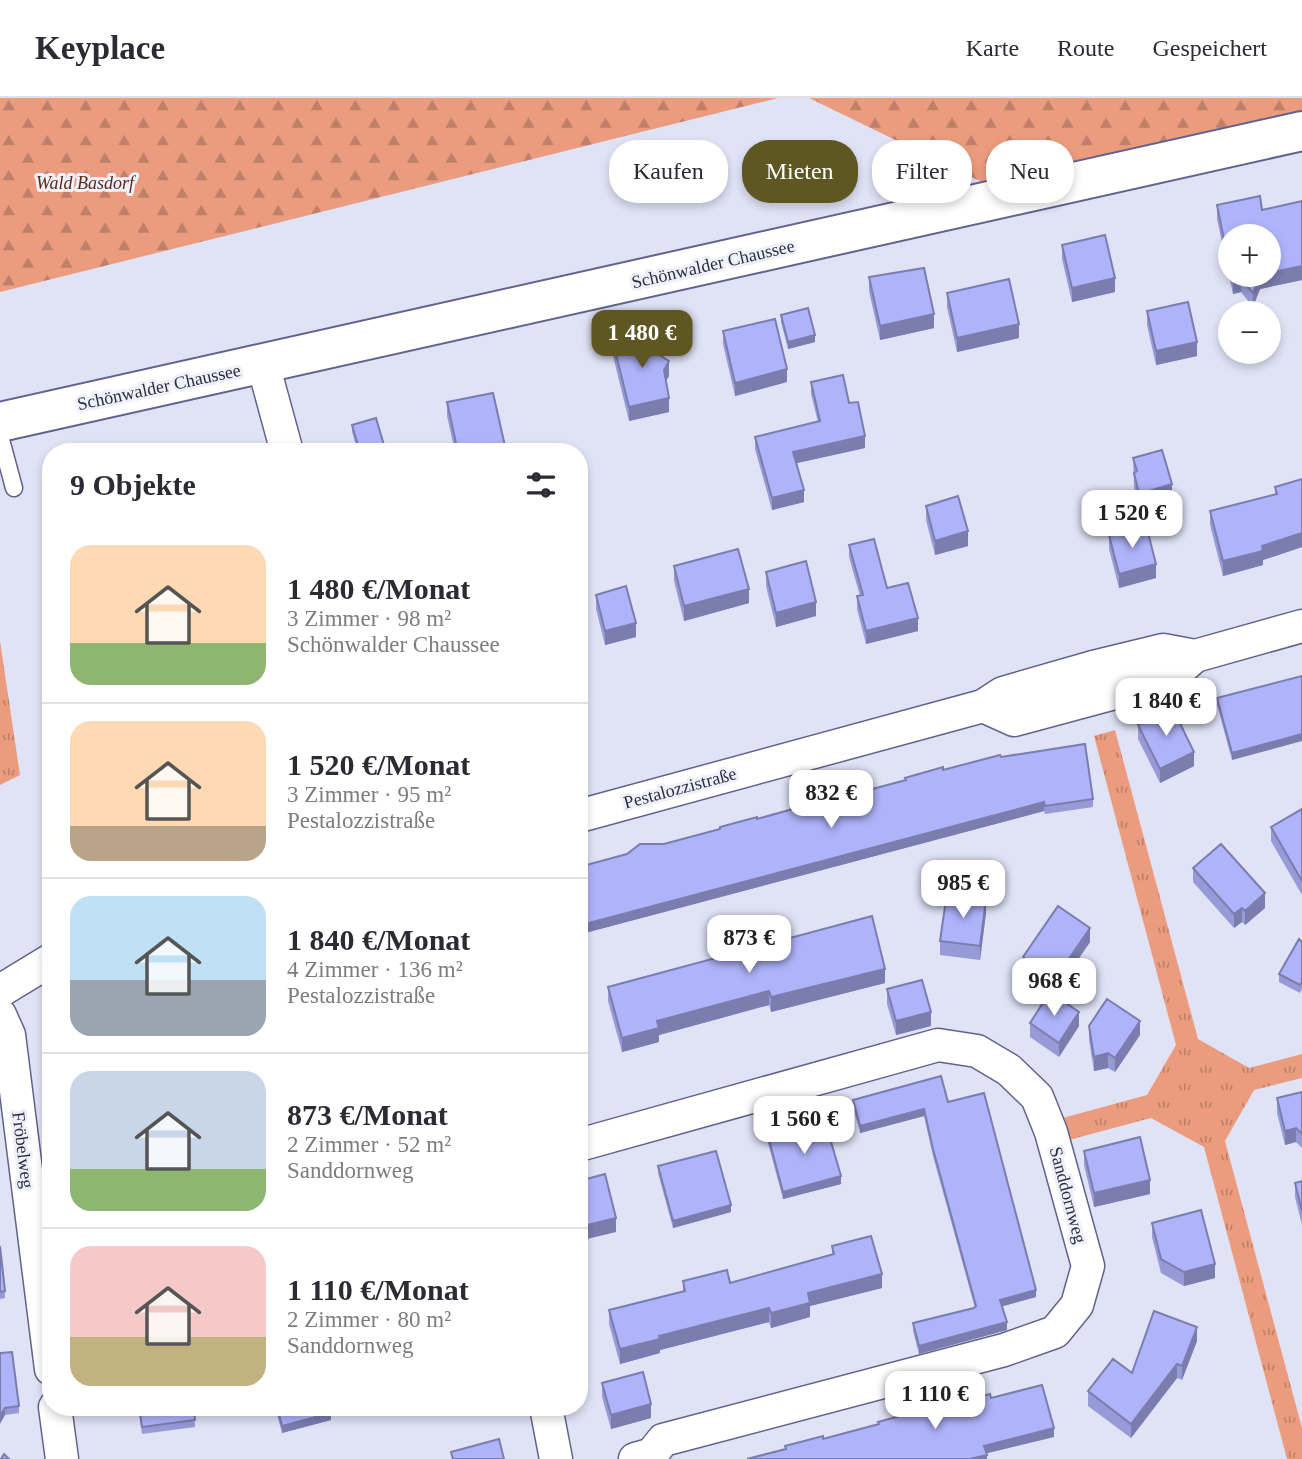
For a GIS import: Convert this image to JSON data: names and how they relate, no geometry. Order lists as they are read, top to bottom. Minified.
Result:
{"streets":{"main road":["Schönwalder Chaussee"],"street":["Pestalozzistraße","Fröbelweg","Sanddornweg"]},"parks":["Wald Basdorf"],"page":{"header":"Keyplace","nav":["Karte","Route","Gespeichert"],"chip":["Kaufen","Mieten","Filter","Neu"],"map_buttons":["+","−"],"price":["1 480 €","1 520 €","1 840 €","832 €","985 €","873 €","968 €","1 560 €","1 110 €"],"heading":"9 Objekte","list":[{"name":"1 480 €/Monat","note":"3 Zimmer · 98 m² · Schönwalder Chaussee"},{"name":"1 520 €/Monat","note":"3 Zimmer · 95 m² · Pestalozzistraße"},{"name":"1 840 €/Monat","note":"4 Zimmer · 136 m² · Pestalozzistraße"},{"name":"873 €/Monat","note":"2 Zimmer · 52 m² · Sanddornweg"},{"name":"1 110 €/Monat","note":"2 Zimmer · 80 m² · Sanddornweg"}]}}
